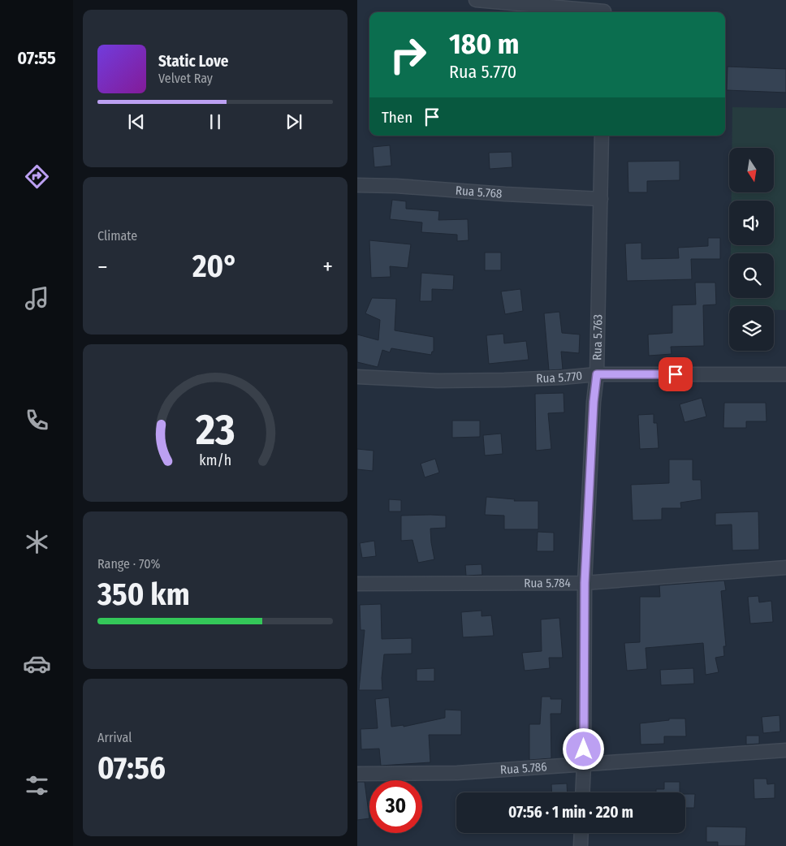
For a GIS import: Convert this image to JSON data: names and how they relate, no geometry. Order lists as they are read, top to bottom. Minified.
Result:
{"streets":{"street":["Rua 5.768","Rua 5.763","Rua 5.770","Rua 5.784","Rua 5.786"]},"crossings":[["Rua 5.768","Rua 5.763"],["Rua 5.763","Rua 5.770"],["Rua 5.763","Rua 5.784"],["Rua 5.763","Rua 5.786"]],"north":"bottom","page":{"tabs":"07:55","turn":["180 m","Rua 5.770"],"song":["Static Love","Velvet Ray"],"then":"Then","tile":["Climate",["Range · 70%","350 km"],["Arrival","07:56"]],"heat":["−","20°","+"],"limit":"30","trip":"07:56 · 1 min · 220 m","gauge":["23","km/h"]}}
